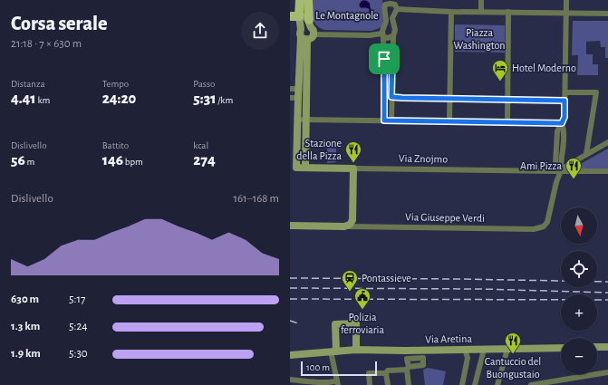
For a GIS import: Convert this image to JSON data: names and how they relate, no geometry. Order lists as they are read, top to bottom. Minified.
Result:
{"streets":{"street":["Via Znojmo","Via Giuseppe Verdi","Via Aretina"]},"crossings":[["Via Znojmo","Via Giuseppe Verdi"]],"parks":["Le Montagnole","Piazza Washington"],"places":{"hotel":["Hotel Moderno"],"restaurant":["Stazione della Pizza","Ami Pizza","Cantuccio del Buongustaio"],"station":["Pontassieve"],"public building":["Polizia ferroviaria"]},"scale_bar":"100 m","north":"bottom","page":{"heading":["Corsa serale","21:18 · 7 × 630 m"],"stats":[["Distanza","4.41 km"],["Tempo","24:20"],["Passo","5:31 /km"],["Dislivello","56 m"],["Battito","146 bpm"],["kcal","274"]],"chart":["Dislivello","161–168 m"],"map_buttons":["+","−"],"list":[{"name":"630 m","note":"5:17"},{"name":"1.3 km","note":"5:24"},{"name":"1.9 km","note":"5:30"}],"scale":"100 m"}}
